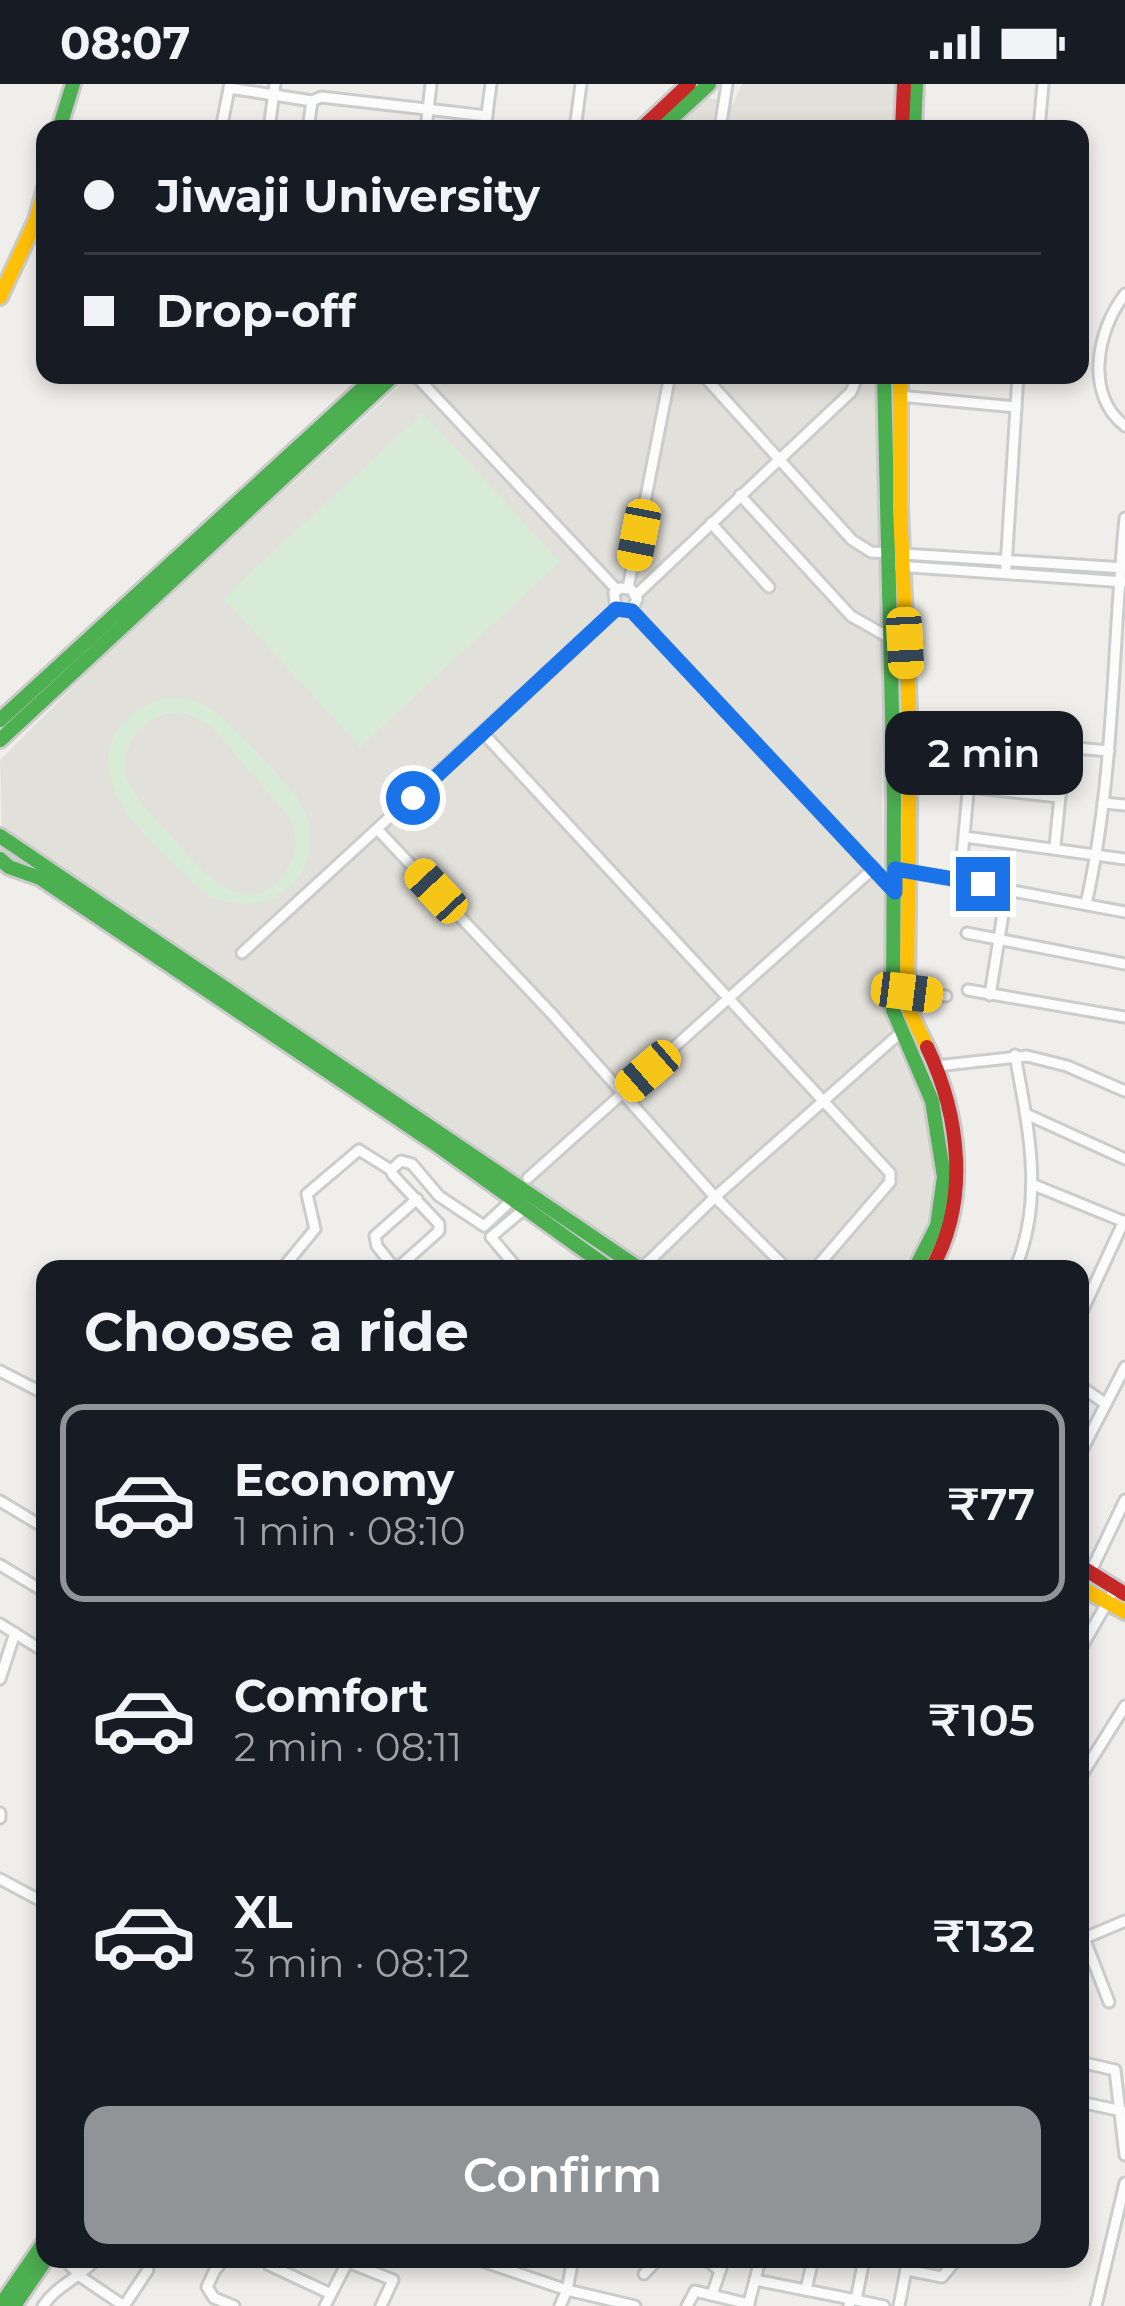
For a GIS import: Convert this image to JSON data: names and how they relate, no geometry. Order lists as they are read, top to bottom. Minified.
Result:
{"page":{"status":"08:07","banner":["Jiwaji University","Drop-off"],"bubble":"2 min","heading":"Choose a ride","list":[{"name":"Economy","note":"1 min · 08:10","value":"₹77"},{"name":"Comfort","note":"2 min · 08:11","value":"₹105"},{"name":"XL","note":"3 min · 08:12","value":"₹132"}],"buttons":"Confirm"}}
